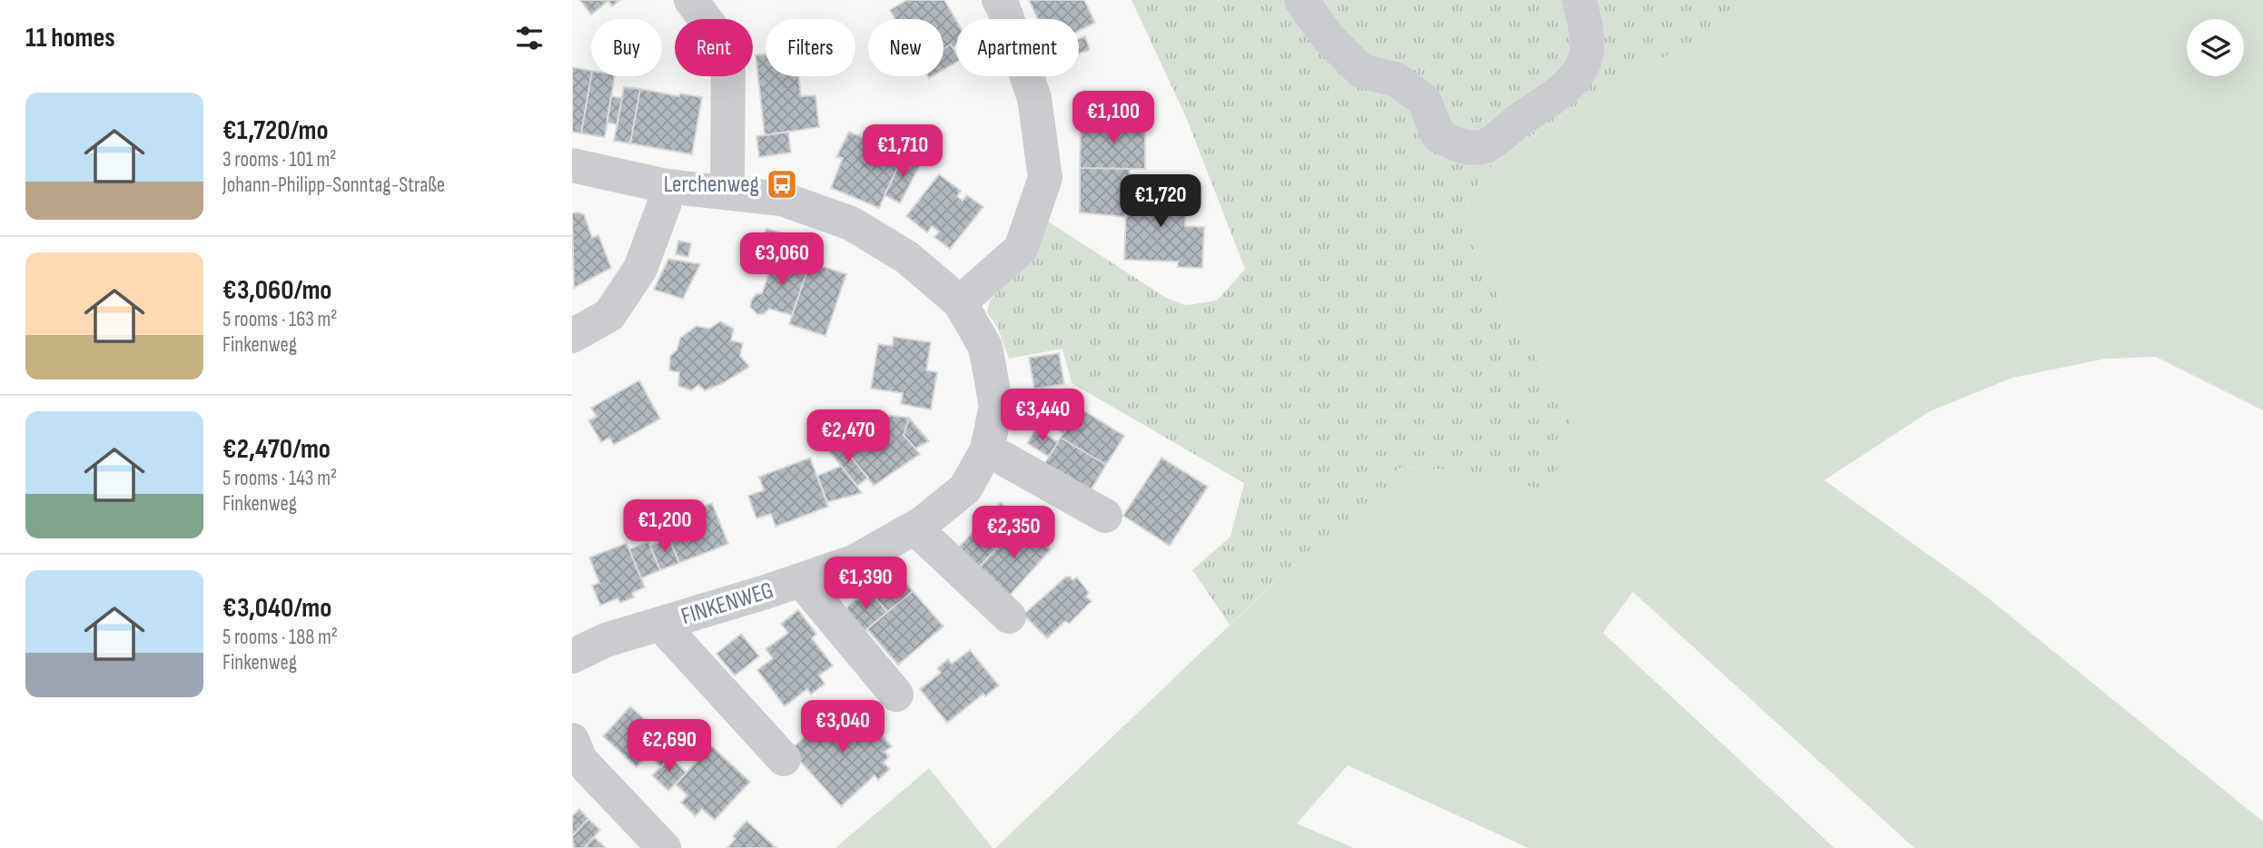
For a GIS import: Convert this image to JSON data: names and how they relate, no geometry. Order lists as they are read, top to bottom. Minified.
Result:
{"streets":{"street":["FINKENWEG"]},"places":{"bus stop":["Lerchenweg"]},"page":{"heading":"11 homes","chip":["Buy","Rent","Filters","New","Apartment"],"list":[{"name":"€1,720/mo","note":"3 rooms · 101 m² · Johann-Philipp-Sonntag-Straße"},{"name":"€3,060/mo","note":"5 rooms · 163 m² · Finkenweg"},{"name":"€2,470/mo","note":"5 rooms · 143 m² · Finkenweg"},{"name":"€3,040/mo","note":"5 rooms · 188 m² · Finkenweg"}],"price":["€1,100","€1,710","€1,720","€3,060","€3,440","€2,470","€1,200","€2,350","€1,390","€3,040","€2,690"]}}
